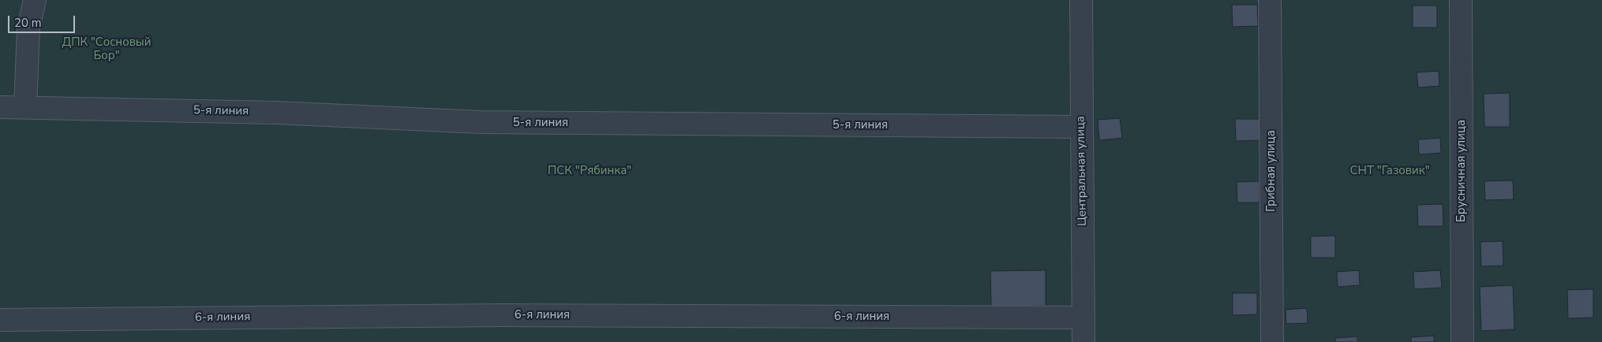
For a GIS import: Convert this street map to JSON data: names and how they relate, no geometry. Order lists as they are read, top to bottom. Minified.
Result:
{"streets":{"street":["5-я линия","Центральная улица","Грибная улица","Брусничная улица","6-я линия"]},"crossings":[["5-я линия","Центральная улица"],["Центральная улица","6-я линия"]],"parks":["ДПК \"Сосновый Бор\"","ПСК \"Рябинка\"","СНТ \"Газовик\""],"scale_bar":"20 m"}
